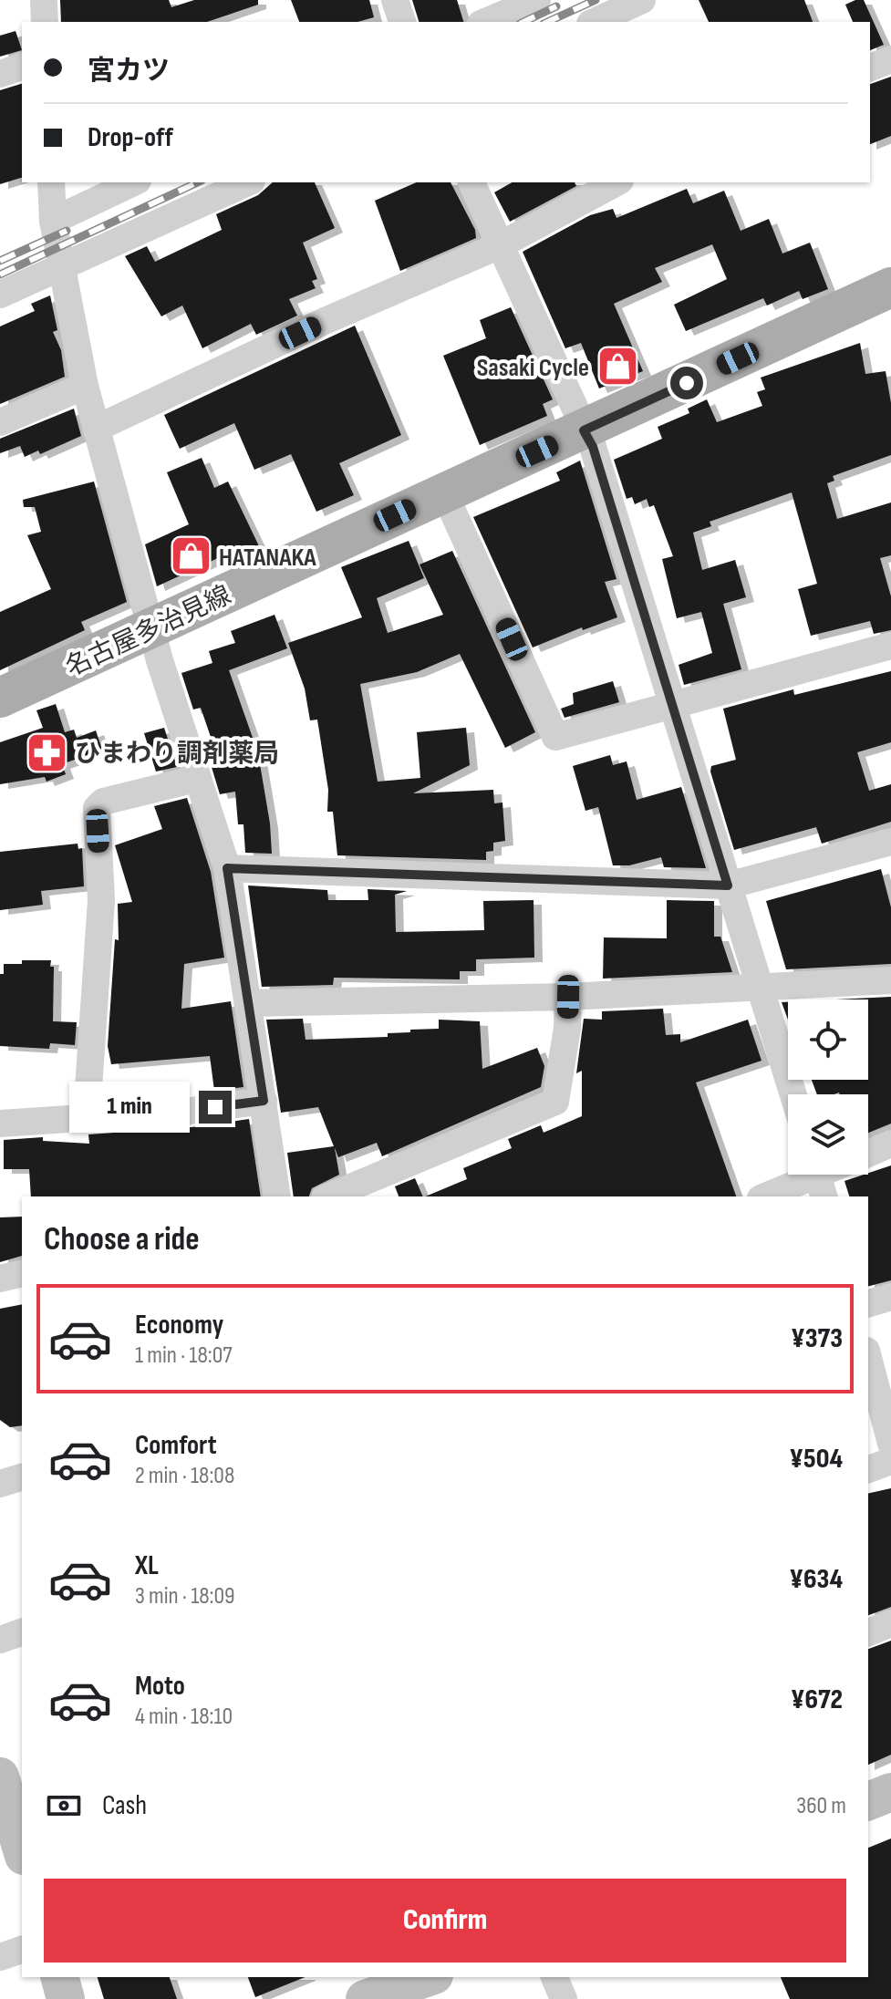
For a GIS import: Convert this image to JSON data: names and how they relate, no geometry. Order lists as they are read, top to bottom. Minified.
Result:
{"streets":{"main road":["名古屋多治見線"]},"places":{"shop":["Sasaki Cycle","HATANAKA"],"pharmacy":["ひまわり調剤薬局"]},"page":{"banner":["宮カツ","Drop-off"],"bubble":"1 min","heading":"Choose a ride","list":[{"name":"Economy","note":"1 min · 18:07","value":"¥373"},{"name":"Comfort","note":"2 min · 18:08","value":"¥504"},{"name":"XL","note":"3 min · 18:09","value":"¥634"},{"name":"Moto","note":"4 min · 18:10","value":"¥672"}],"pay":["Cash","360 m"],"buttons":"Confirm"}}
